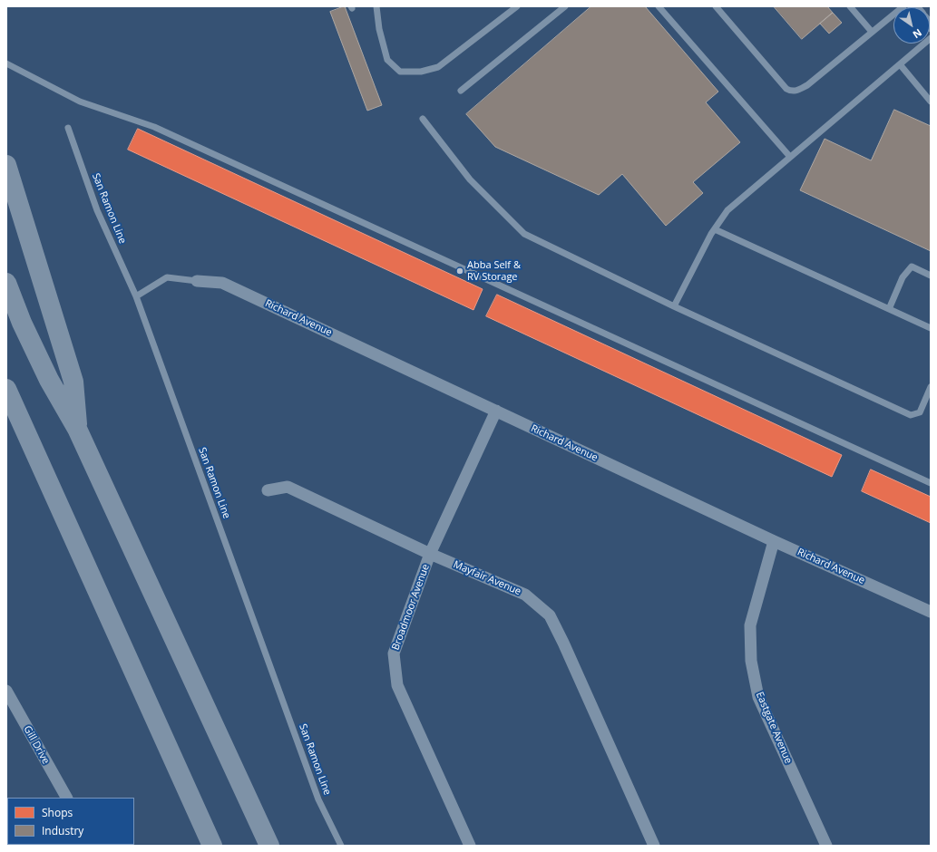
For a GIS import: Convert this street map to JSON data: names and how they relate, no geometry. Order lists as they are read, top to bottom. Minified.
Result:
{"streets":{"street":["Richard Avenue","Mayfair Avenue","Broadmoor Avenue","Eastgate Avenue","Gill Drive"],"lane":["San Ramon Line"]},"crossings":[["Richard Avenue","Broadmoor Avenue"],["Richard Avenue","Eastgate Avenue"],["Mayfair Avenue","Broadmoor Avenue"]],"places":["Abba Self & RV Storage"],"legend":["Shops","Industry"],"north":"bottom right"}
